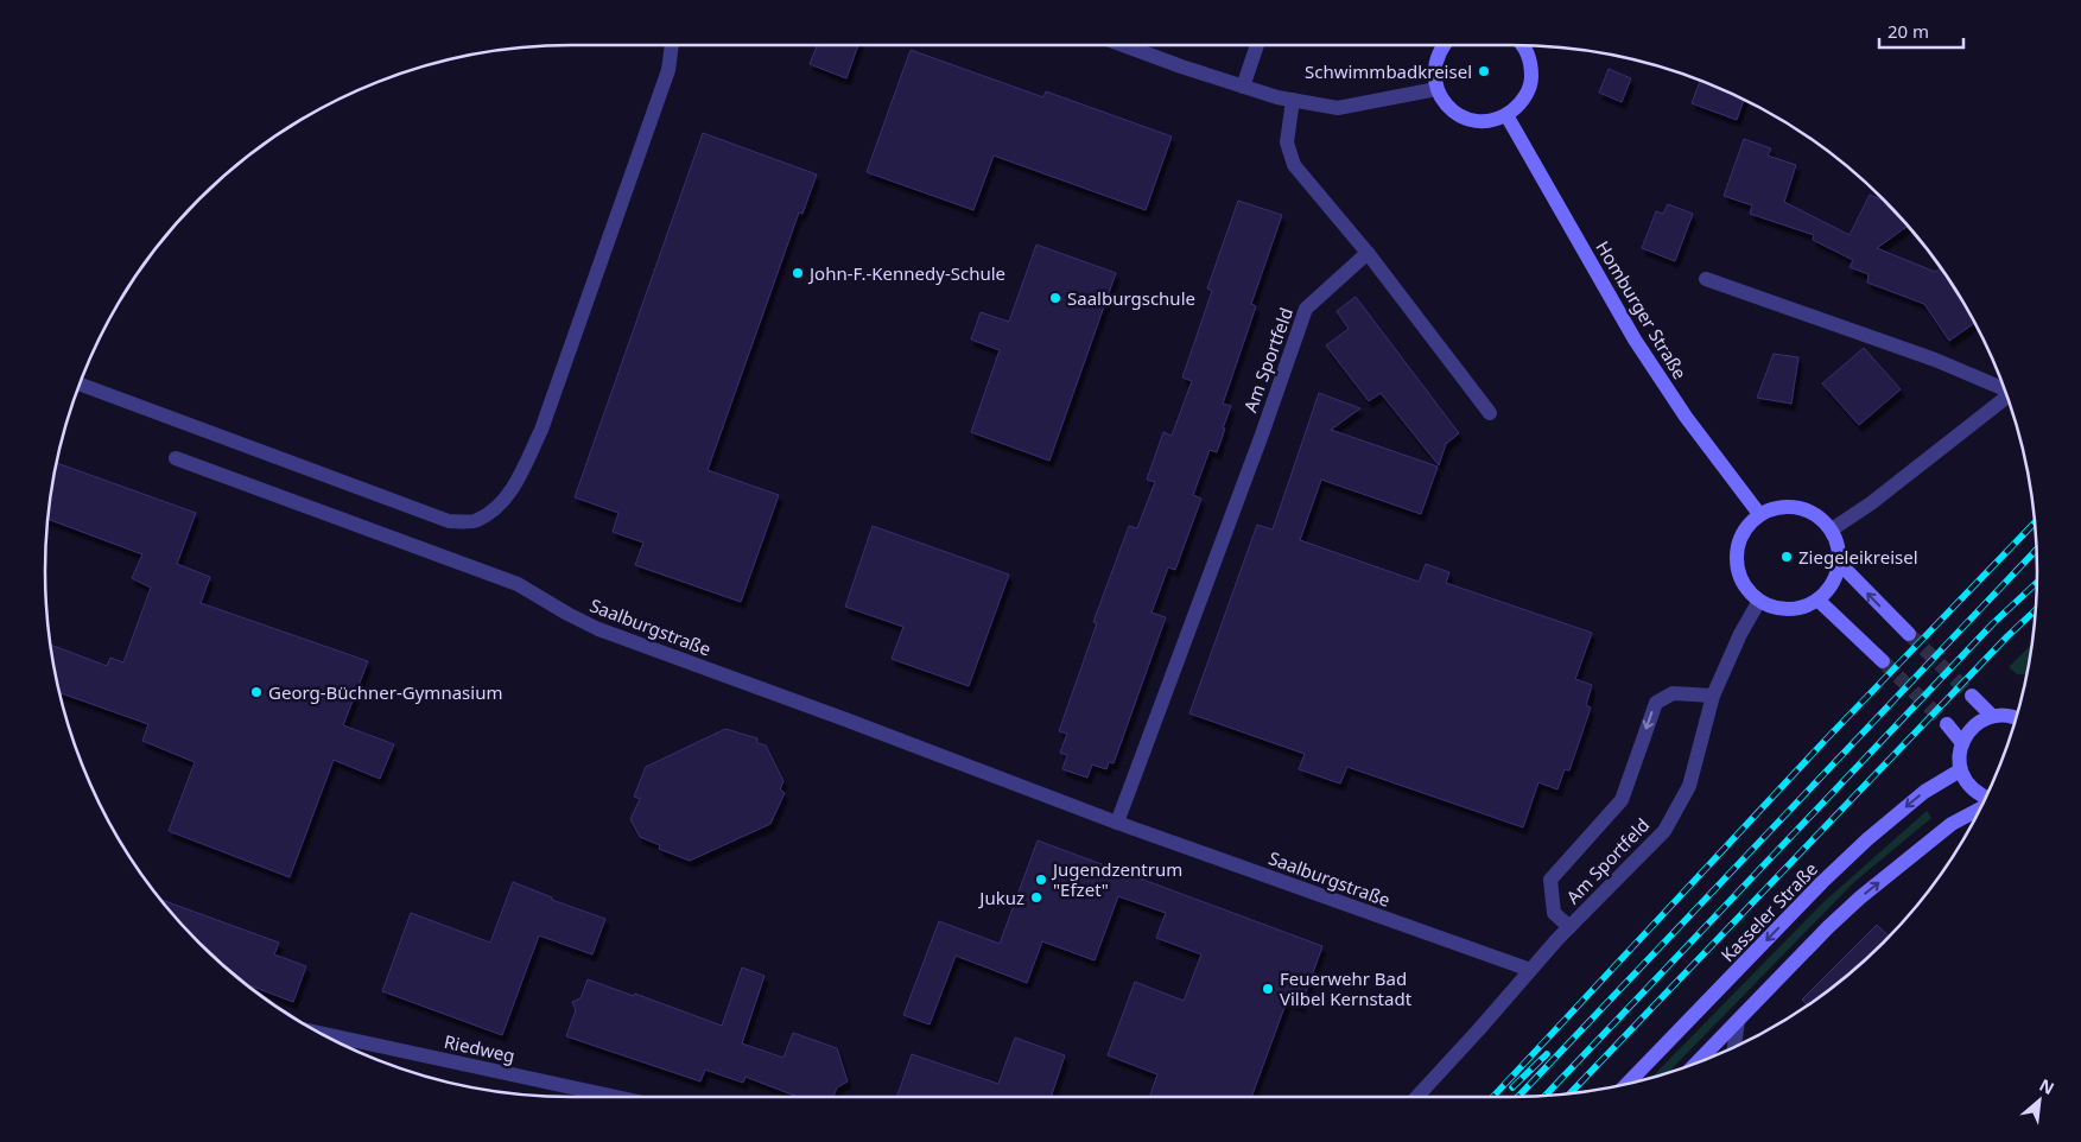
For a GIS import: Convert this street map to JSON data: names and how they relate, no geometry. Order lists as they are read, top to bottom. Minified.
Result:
{"streets":{"street":["Homburger Straße","Am Sportfeld","Saalburgstraße","Kasseler Straße","Riedweg"]},"crossings":[["Homburger Straße","Am Sportfeld"],["Am Sportfeld","Saalburgstraße"]],"places":["Schwimmbadkreisel","John-F.-Kennedy-Schule","Saalburgschule","Ziegeleikreisel","Georg-Büchner-Gymnasium","Jugendzentrum \"Efzet\"","Jukuz","Feuerwehr Bad Vilbel Kernstadt"],"scale_bar":"20 m","north":"top right"}
